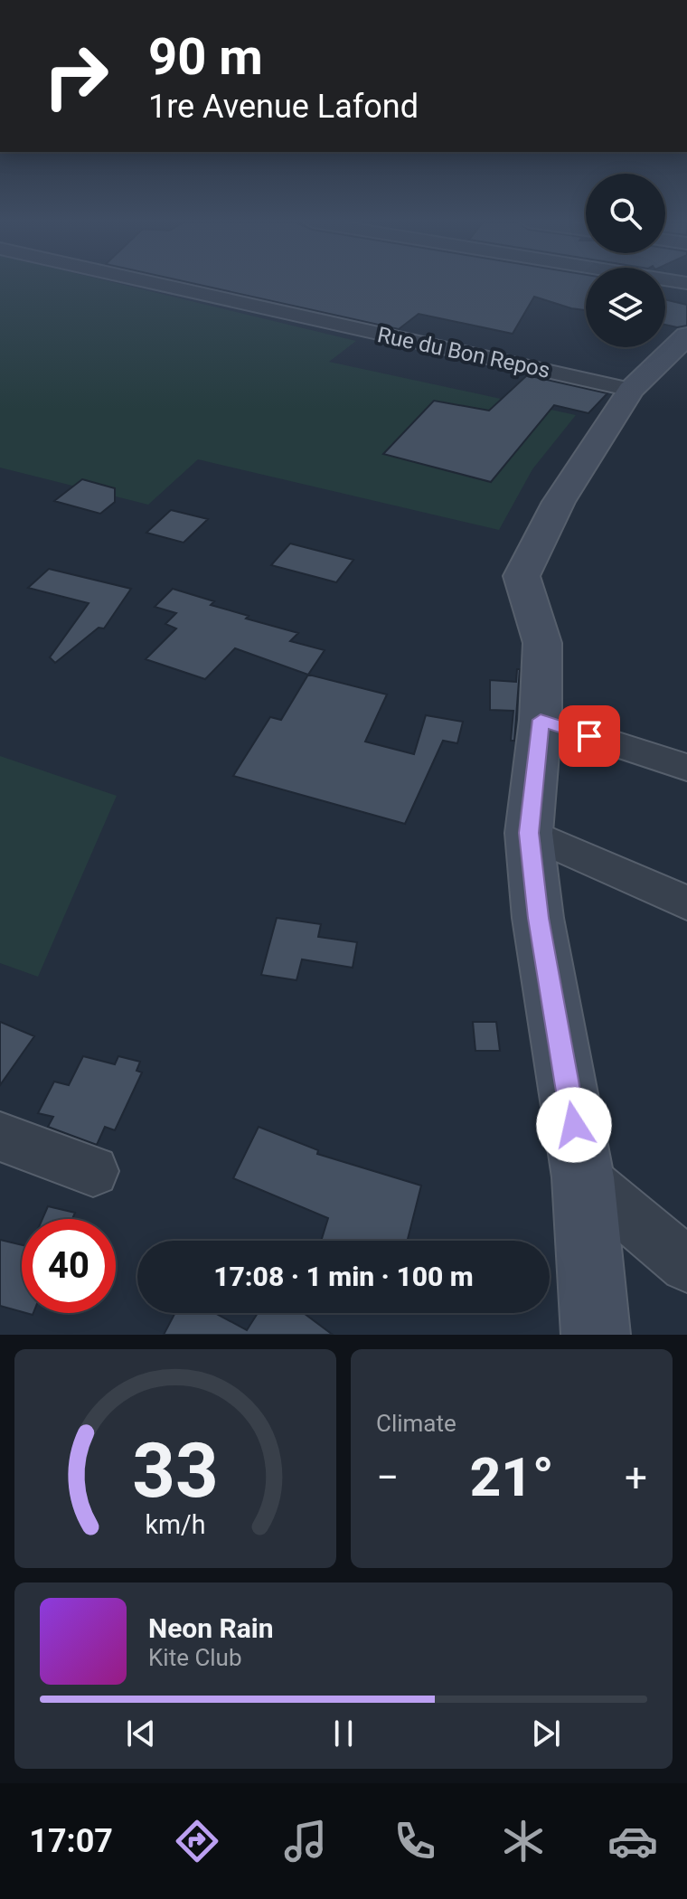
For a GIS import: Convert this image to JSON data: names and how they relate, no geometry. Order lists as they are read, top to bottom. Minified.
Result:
{"streets":{"street":["Rue du Bon Repos"]},"page":{"turn":["90 m","1re Avenue Lafond"],"limit":"40","trip":"17:08 · 1 min · 100 m","tile":"Climate","heat":["−","21°","+"],"song":["Neon Rain","Kite Club"],"tabs":"17:07","gauge":["33","km/h"]}}
